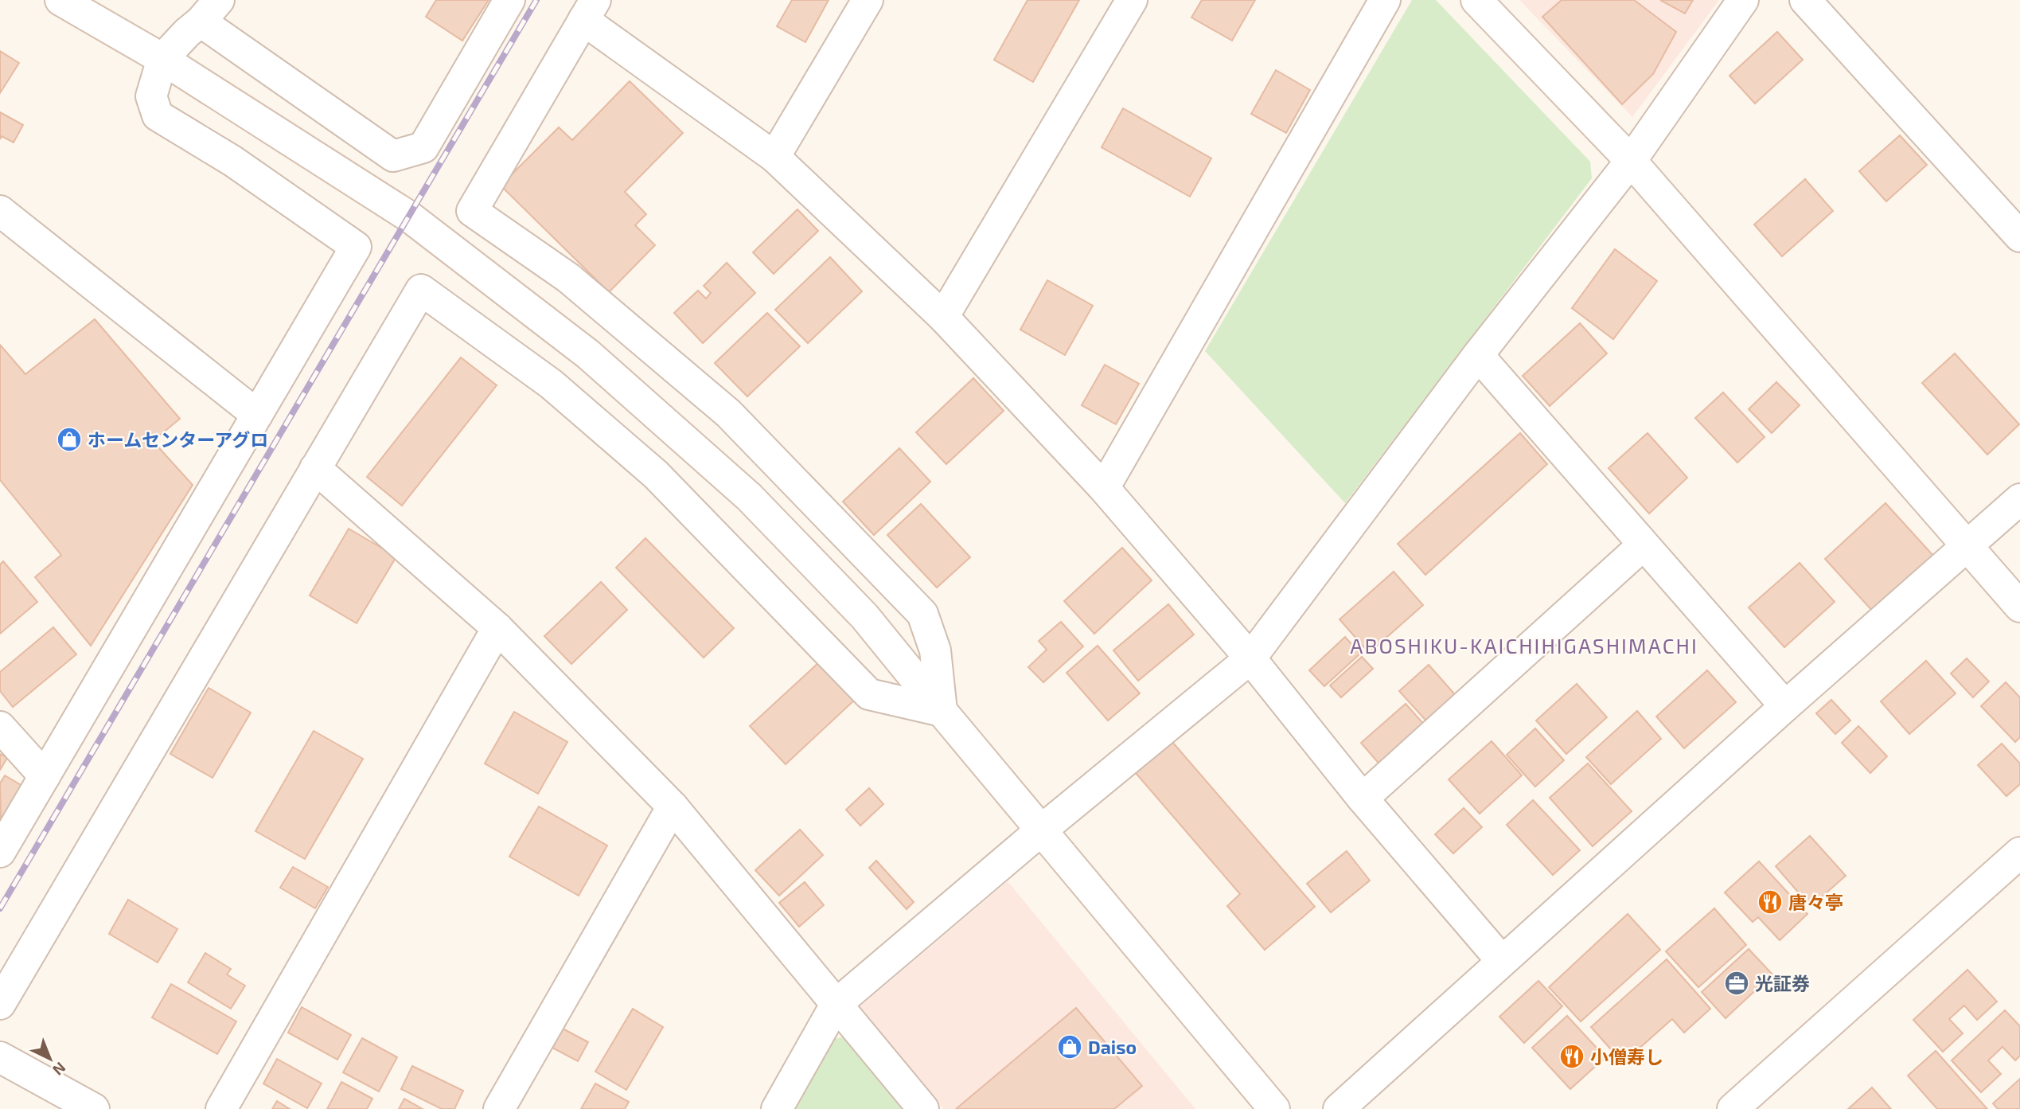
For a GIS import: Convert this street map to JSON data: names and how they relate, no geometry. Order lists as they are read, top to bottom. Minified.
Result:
{"districts":["ABOSHIKU-KAICHIHIGASHIMACHI"],"places":{"shop":["ホームセンターアグロ","Daiso"],"restaurant":["唐々亭","小僧寿し"],"office":["光証券"]},"north":"bottom right"}
